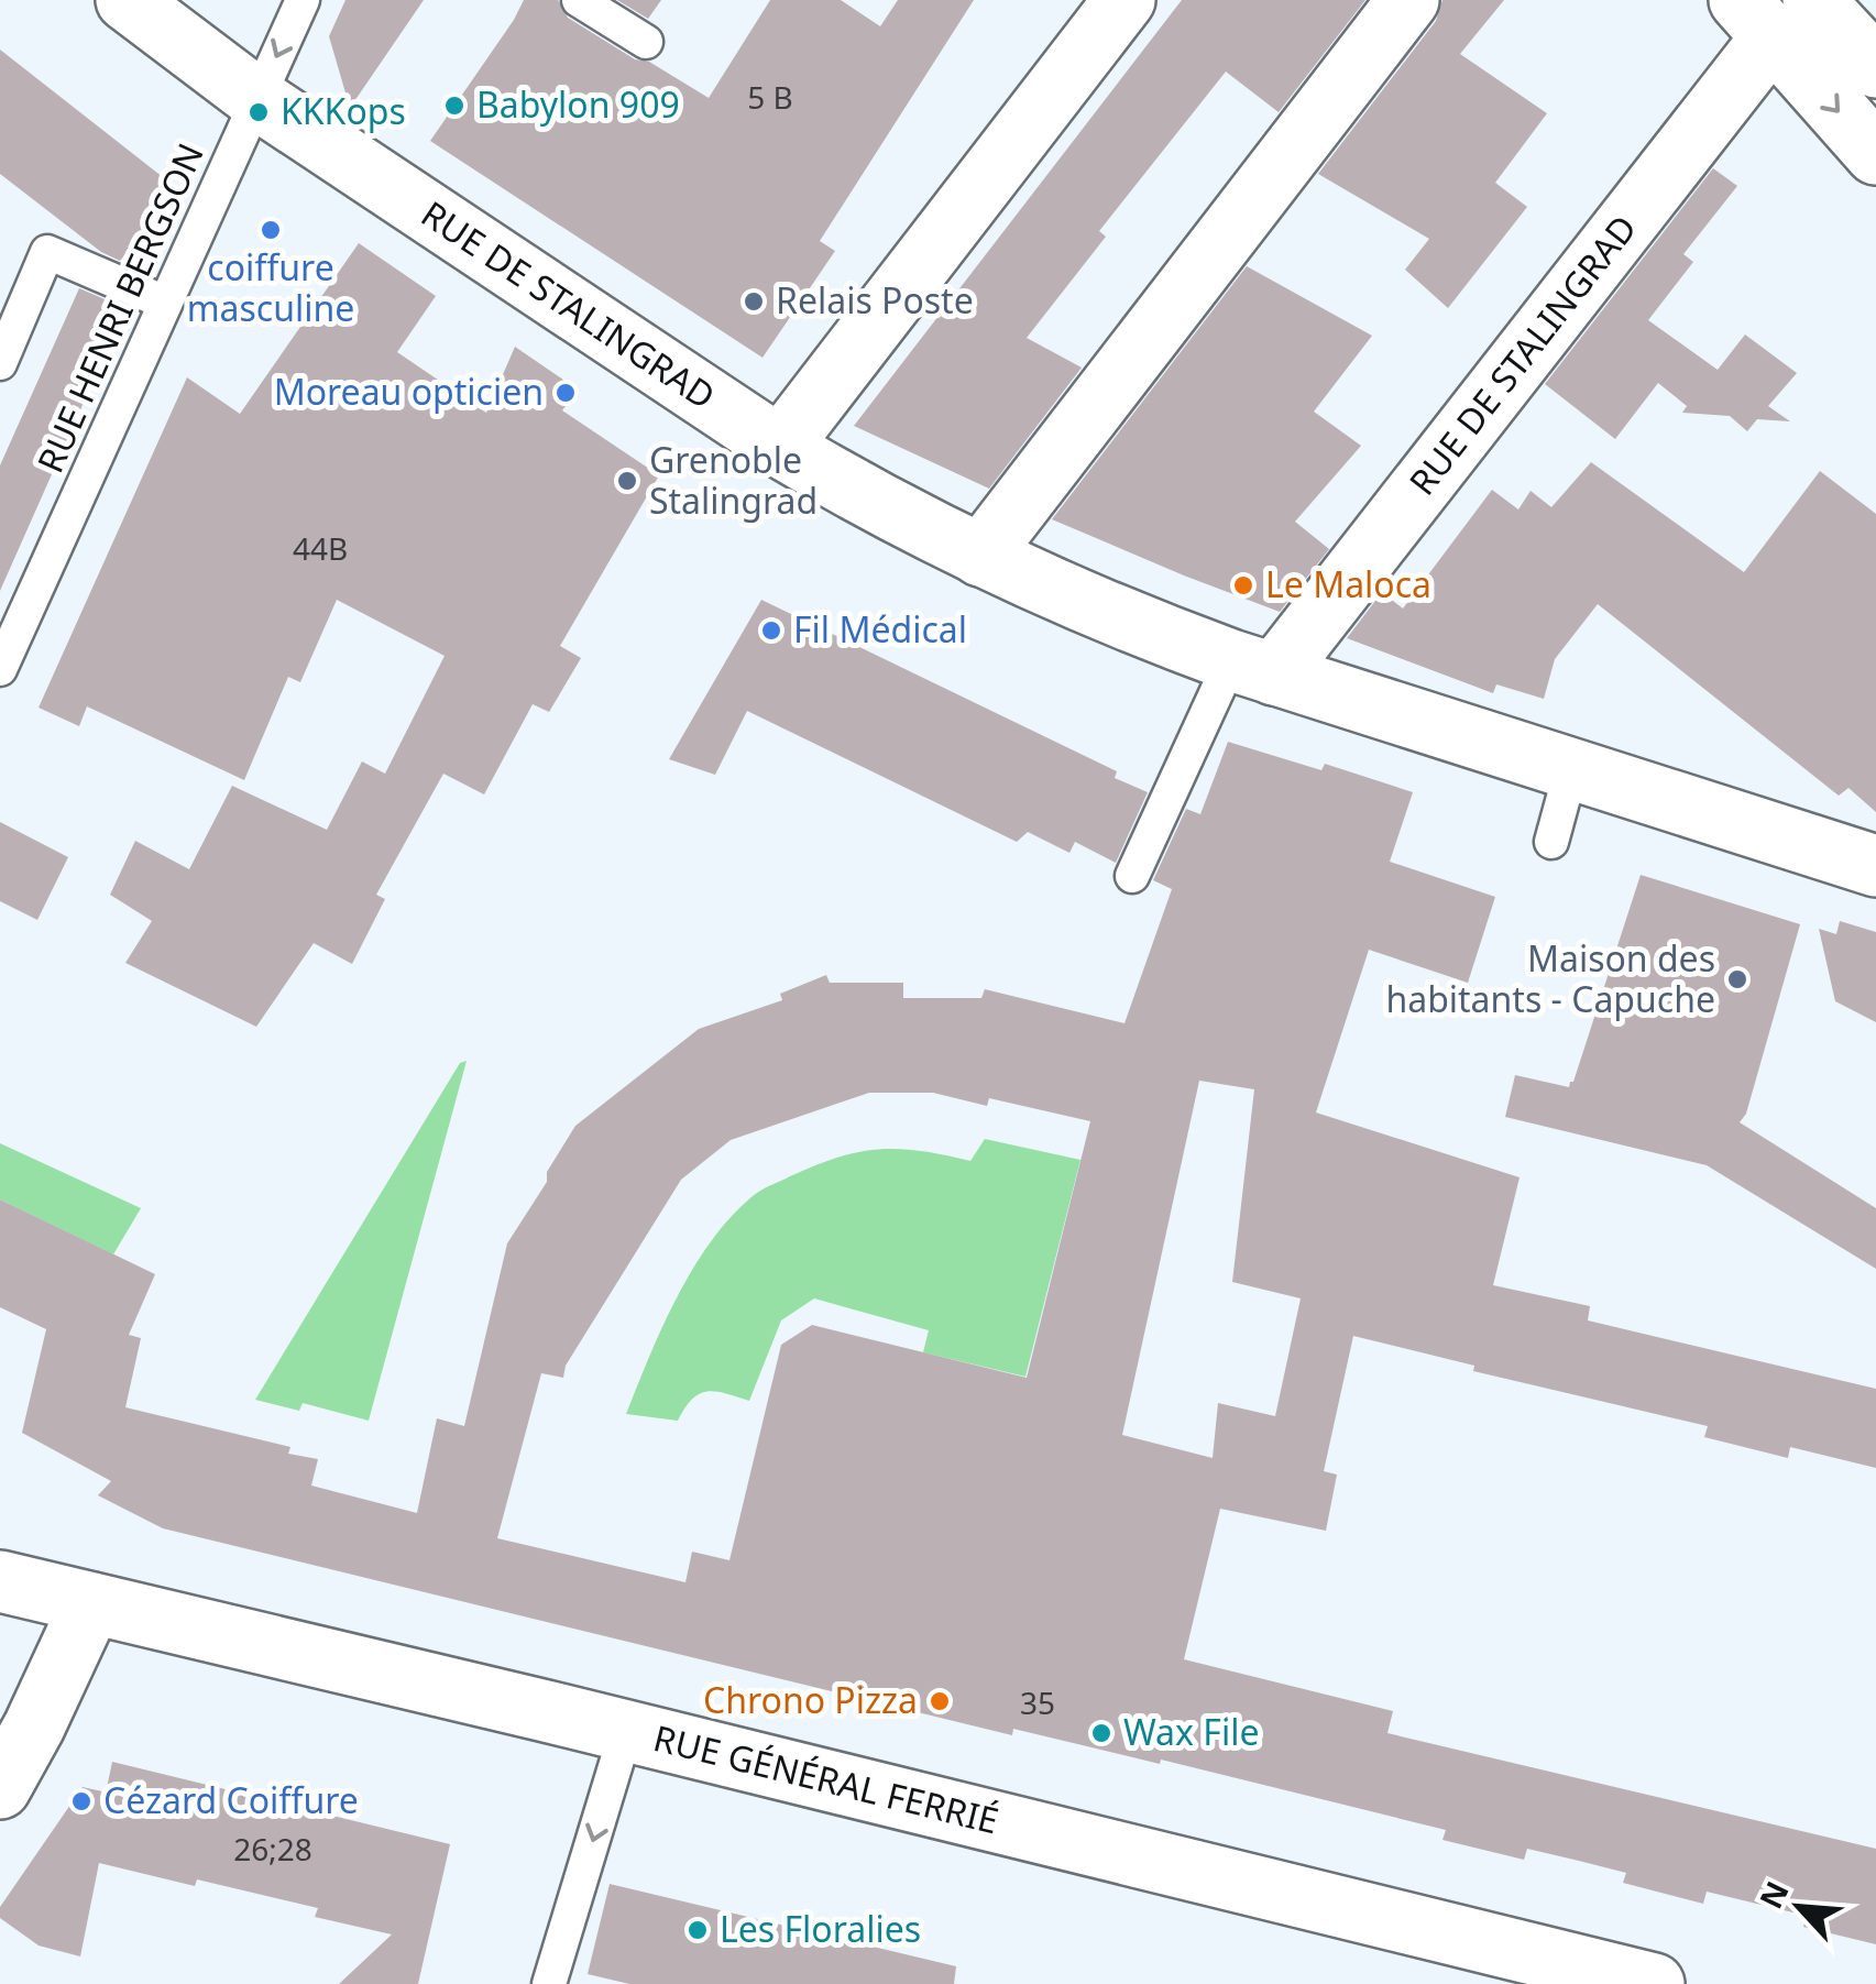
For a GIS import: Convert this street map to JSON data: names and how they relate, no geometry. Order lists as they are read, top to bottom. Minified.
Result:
{"streets":{"street":["RUE DE STALINGRAD","RUE GÉNÉRAL FERRIÉ"],"lane":["RUE HENRI BERGSON"]},"crossings":[["RUE DE STALINGRAD","RUE HENRI BERGSON"]],"places":["Babylon 909","KKKops","coiffure masculine","Relais Poste","Moreau opticien","Grenoble Stalingrad","Le Maloca","Fil Médical","Maison des habitants - Capuche","Chrono Pizza","Wax File","Cézard Coiffure","Les Floralies"],"house_numbers":["5 B","44B","35","26;28"],"north":"top left"}
